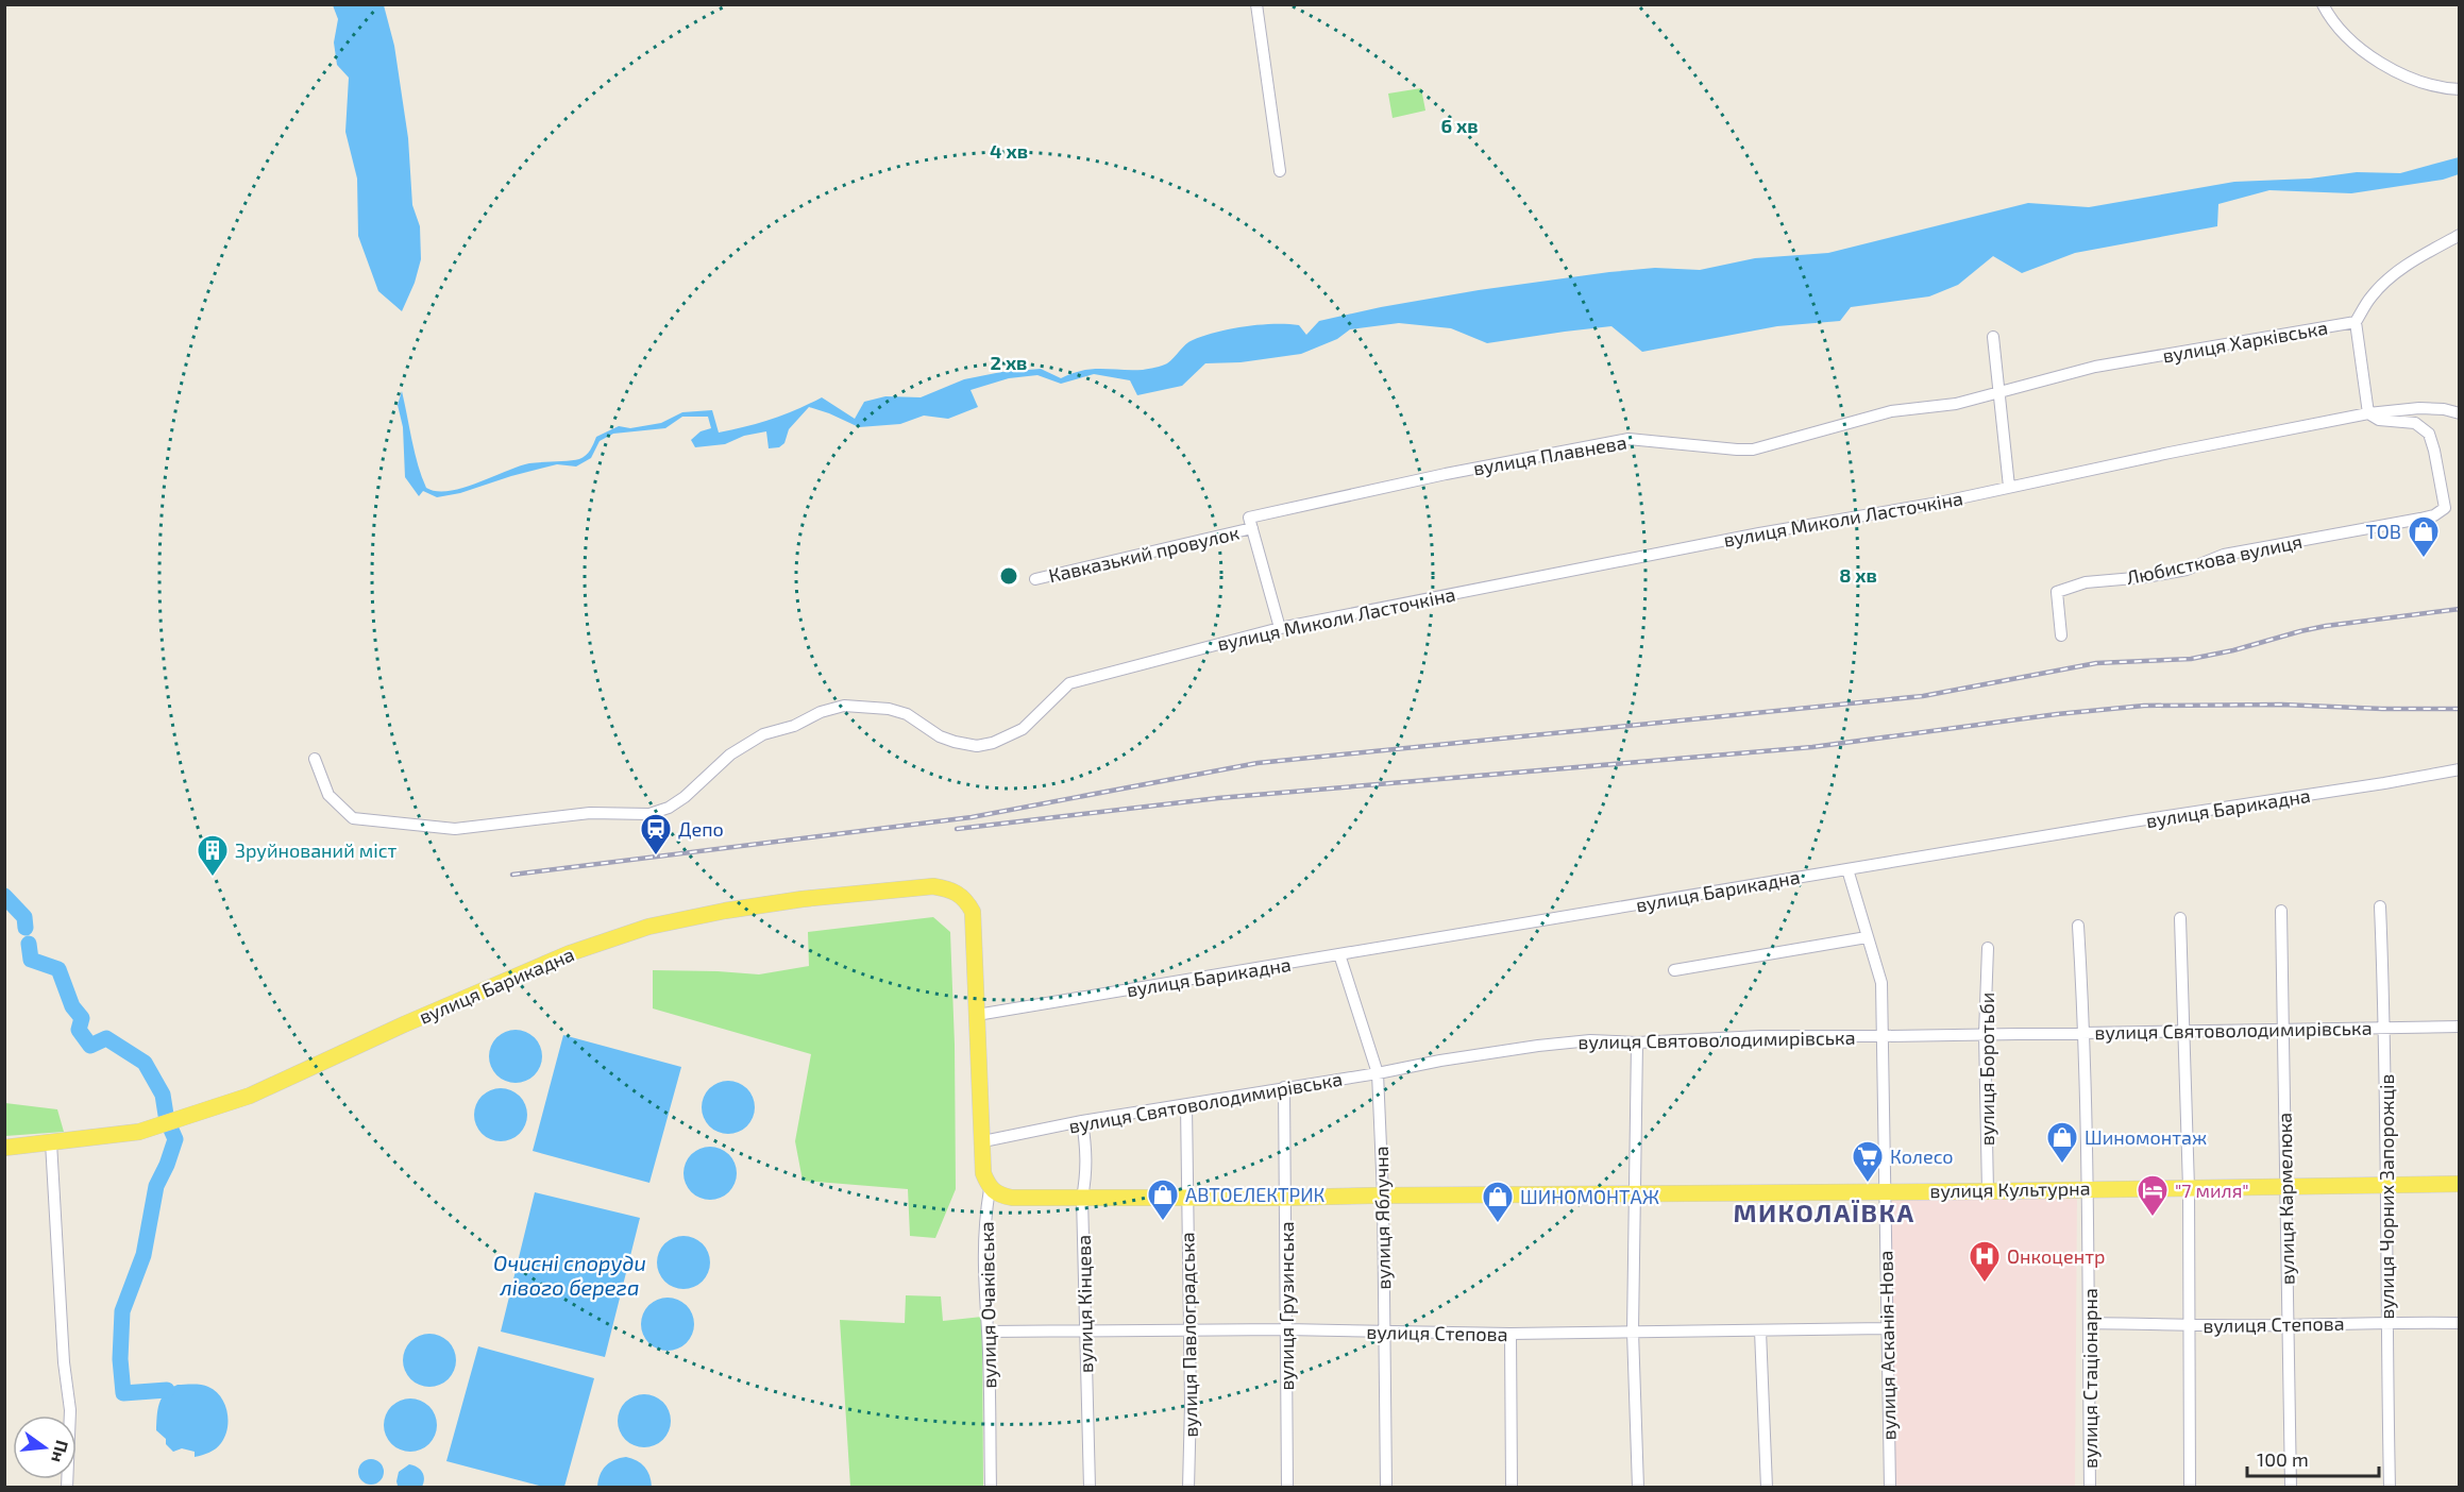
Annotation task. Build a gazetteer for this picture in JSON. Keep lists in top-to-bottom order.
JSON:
{
  "streets": {
    "main road": ["вулиця Барикадна", "вулиця Культурна", "вулиця Очаківська"],
    "street": [
      "вулиця Харківська",
      "вулиця Плавнева",
      "вулиця Миколи Ласточкіна",
      "Кавказький провулок",
      "Любисткова вулиця",
      "вулиця Святоволодимирівська",
      "вулиця Боротьби",
      "вулиця Чорних Запорожців",
      "вулиця Кармелюка",
      "вулиця Яблучна",
      "вулиця Кінцева",
      "вулиця Грузинська",
      "вулиця Степова",
      "вулиця Павлоградська",
      "вулиця Асканія-Нова",
      "вулиця Стаціонарна"
    ]
  },
  "crossings": [
    ["вулиця Харківська", "вулиця Плавнева"],
    ["вулиця Плавнева", "Кавказький провулок"],
    ["вулиця Миколи Ласточкіна", "Любисткова вулиця"],
    ["вулиця Барикадна", "вулиця Яблучна"],
    ["вулиця Барикадна", "вулиця Очаківська"],
    ["вулиця Барикадна", "вулиця Асканія-Нова"],
    ["вулиця Святоволодимирівська", "вулиця Боротьби"],
    ["вулиця Святоволодимирівська", "вулиця Чорних Запорожців"],
    ["вулиця Святоволодимирівська", "вулиця Кармелюка"],
    ["вулиця Святоволодимирівська", "вулиця Яблучна"],
    ["вулиця Святоволодимирівська", "вулиця Кінцева"],
    ["вулиця Святоволодимирівська", "вулиця Очаківська"],
    ["вулиця Святоволодимирівська", "вулиця Грузинська"],
    ["вулиця Святоволодимирівська", "вулиця Павлоградська"],
    ["вулиця Святоволодимирівська", "вулиця Асканія-Нова"],
    ["вулиця Святоволодимирівська", "вулиця Стаціонарна"],
    ["вулиця Боротьби", "вулиця Культурна"],
    ["вулиця Культурна", "вулиця Чорних Запорожців"],
    ["вулиця Культурна", "вулиця Кармелюка"],
    ["вулиця Культурна", "вулиця Яблучна"],
    ["вулиця Культурна", "вулиця Кінцева"],
    ["вулиця Культурна", "вулиця Очаківська"],
    ["вулиця Культурна", "вулиця Грузинська"],
    ["вулиця Культурна", "вулиця Павлоградська"],
    ["вулиця Культурна", "вулиця Асканія-Нова"],
    ["вулиця Культурна", "вулиця Стаціонарна"],
    ["вулиця Чорних Запорожців", "вулиця Степова"],
    ["вулиця Кармелюка", "вулиця Степова"],
    ["вулиця Яблучна", "вулиця Степова"],
    ["вулиця Кінцева", "вулиця Степова"],
    ["вулиця Очаківська", "вулиця Степова"],
    ["вулиця Грузинська", "вулиця Степова"],
    ["вулиця Степова", "вулиця Павлоградська"],
    ["вулиця Степова", "вулиця Асканія-Нова"],
    ["вулиця Степова", "вулиця Стаціонарна"]
  ],
  "districts": ["МИКОЛАЇВКА"],
  "water": ["Очисні споруди лівого берега"],
  "places": {
    "shop": [
      "ТОВ",
      "Шиномонтаж",
      "АВТОЕЛЕКТРИК",
      "ШИНОМОНТАЖ"
    ],
    "station": ["Депо"],
    "building": ["Зруйнований міст"],
    "supermarket": ["Колесо"],
    "hotel": ["\"7 миля\""],
    "hospital": ["Онкоцентр"]
  },
  "scale_bar": "100 m",
  "north": "right",
  "rings": [
    "6 хв",
    "4 хв",
    "2 хв",
    "8 хв"
  ]
}
